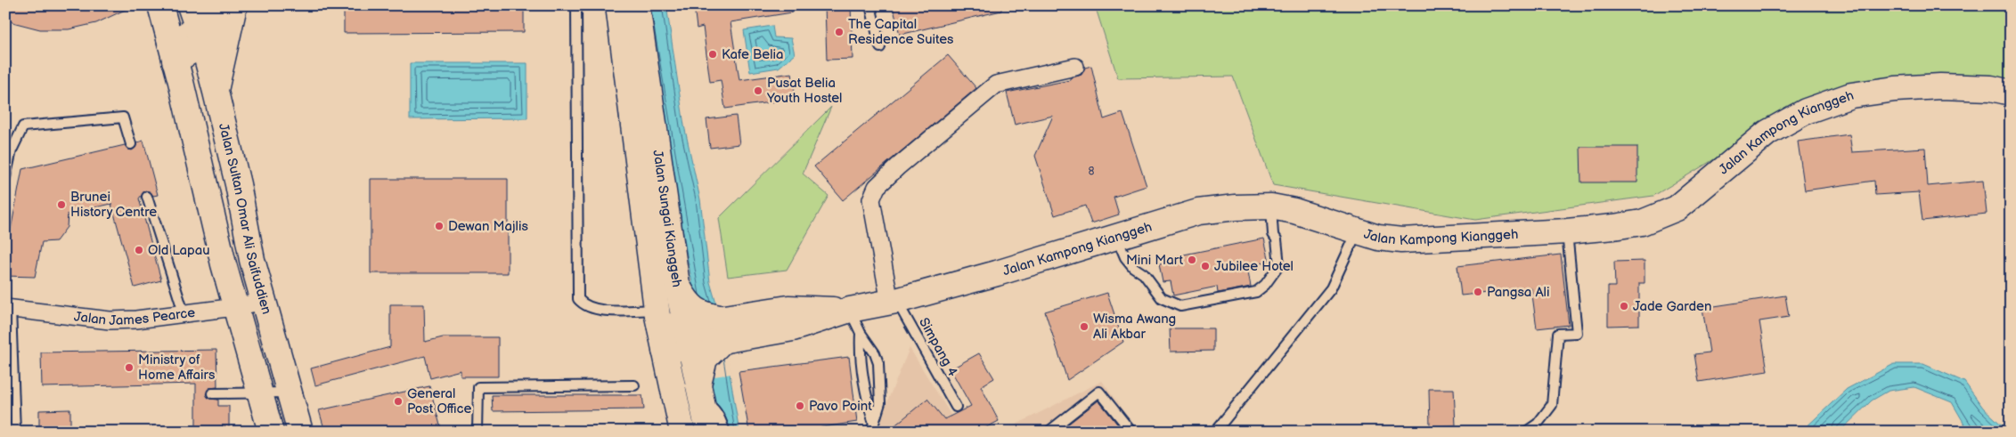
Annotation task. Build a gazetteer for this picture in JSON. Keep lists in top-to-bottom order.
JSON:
{
  "streets": {
    "main road": ["Jalan Kampong Kianggeh", "Jalan Sultan Omar Ali Saifuddien", "Jalan Sungai Kianggeh"],
    "street": ["Jalan James Pearce"],
    "lane": ["Simpang 4"]
  },
  "crossings": [
    ["Jalan Kampong Kianggeh", "Jalan Sungai Kianggeh"],
    ["Jalan Kampong Kianggeh", "Simpang 4"],
    ["Jalan Sultan Omar Ali Saifuddien", "Jalan James Pearce"]
  ],
  "places": [
    "The Capital Residence Suites",
    "Kafe Belia",
    "Pusat Belia Youth Hostel",
    "Brunei History Centre",
    "Dewan Majlis",
    "Old Lapau",
    "Mini Mart",
    "Jubilee Hotel",
    "Pangsa Ali",
    "Jade Garden",
    "Wisma Awang Ali Akbar",
    "Ministry of Home Affairs",
    "General Post Office",
    "Pavo Point"
  ],
  "house_numbers": ["8"]
}
